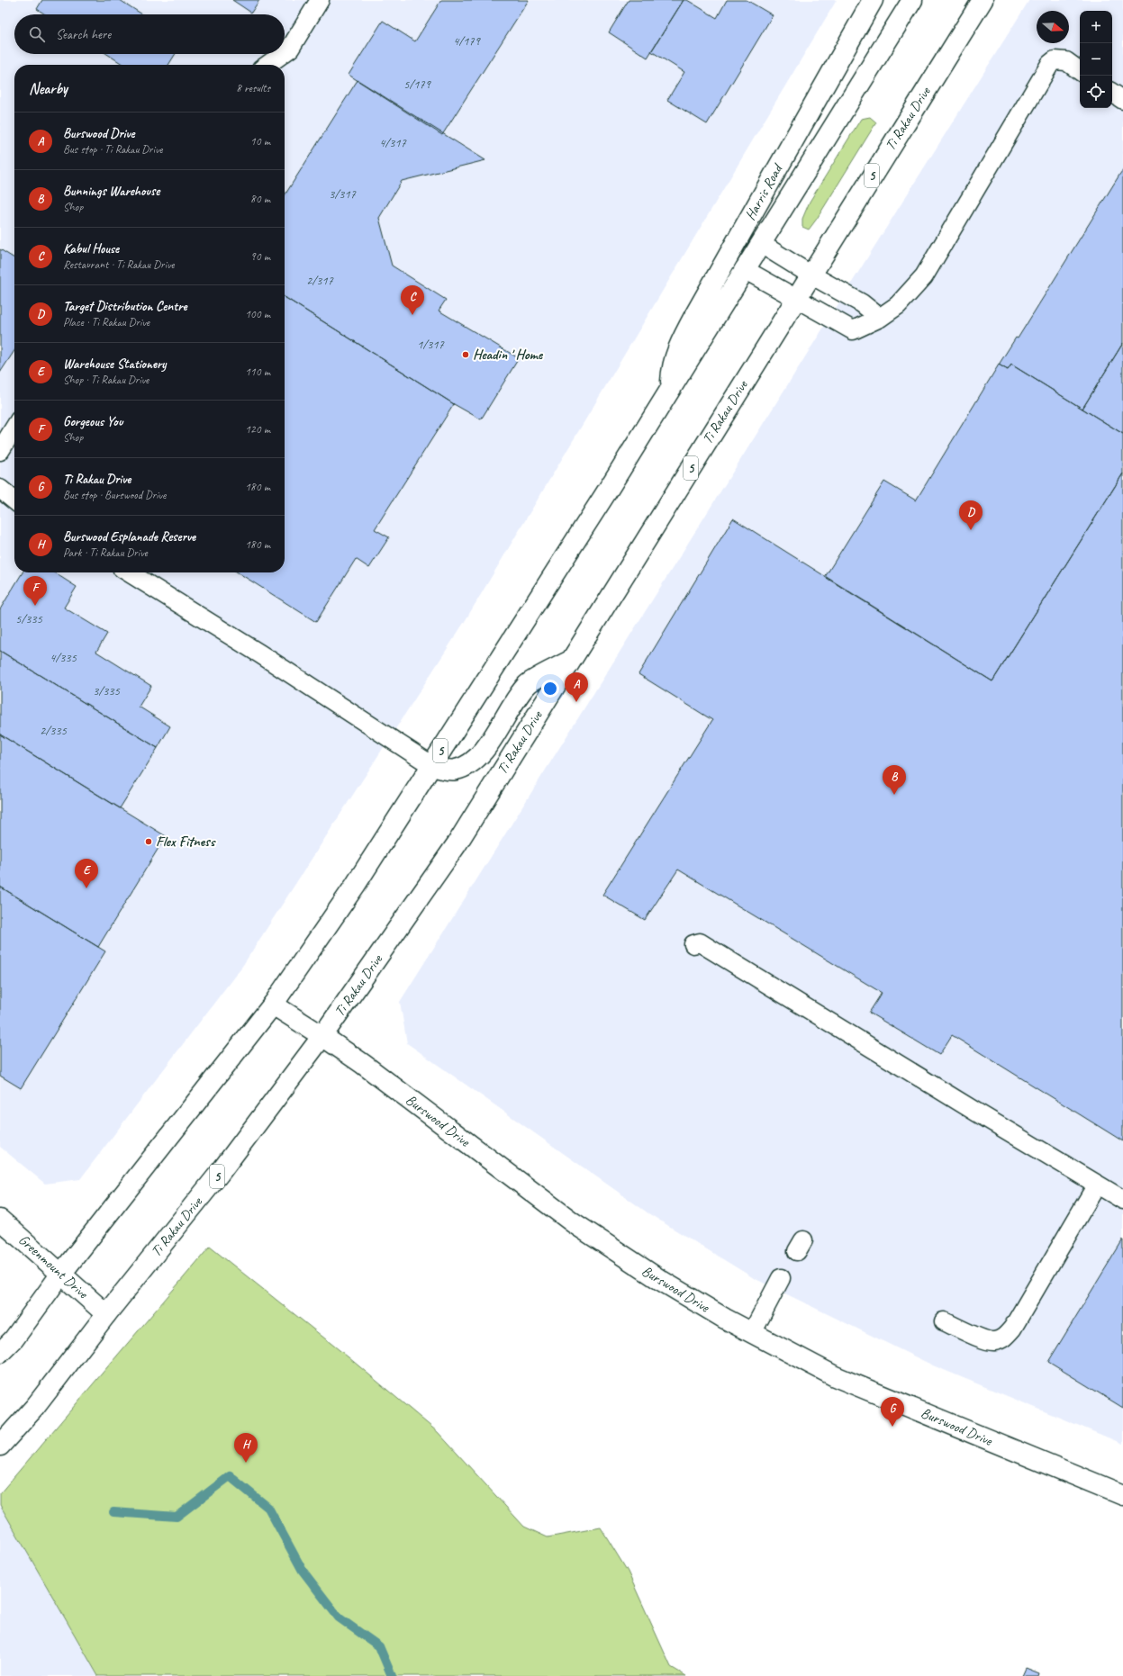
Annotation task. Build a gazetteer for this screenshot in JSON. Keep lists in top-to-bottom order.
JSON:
{
  "streets": {
    "main road": [
      "Ti Rakau Drive",
      "5",
      "Harris Road",
      "Burswood Drive",
      "Greenmount Drive"
    ]
  },
  "crossings": [
    ["Ti Rakau Drive", "Burswood Drive"],
    ["Ti Rakau Drive", "Greenmount Drive"],
    ["5", "Harris Road"],
    ["5", "Burswood Drive"],
    ["5", "Greenmount Drive"]
  ],
  "places": ["Headin ' Home", "Flex Fitness"],
  "house_numbers": [
    "4/179",
    "5/179",
    "4/317",
    "3/317",
    "2/317",
    "1/317",
    "5/335",
    "4/335",
    "3/335",
    "2/335"
  ],
  "north": "right",
  "page": {
    "map_buttons": ["+", "−"],
    "search": "Search here",
    "heading": ["Nearby", "8 results"],
    "list": [
      {
        "mark": "A",
        "name": "Burswood Drive",
        "note": "Bus stop · Ti Rakau Drive",
        "value": "10 m"
      },
      {
        "mark": "B",
        "name": "Bunnings Warehouse",
        "note": "Shop",
        "value": "80 m"
      },
      {
        "mark": "C",
        "name": "Kabul House",
        "note": "Restaurant · Ti Rakau Drive",
        "value": "90 m"
      },
      {
        "mark": "D",
        "name": "Target Distribution Centre",
        "note": "Place · Ti Rakau Drive",
        "value": "100 m"
      },
      {
        "mark": "E",
        "name": "Warehouse Stationery",
        "note": "Shop · Ti Rakau Drive",
        "value": "110 m"
      },
      {
        "mark": "F",
        "name": "Gorgeous You",
        "note": "Shop",
        "value": "120 m"
      },
      {
        "mark": "G",
        "name": "Ti Rakau Drive",
        "note": "Bus stop · Burswood Drive",
        "value": "180 m"
      },
      {
        "mark": "H",
        "name": "Burswood Esplanade Reserve",
        "note": "Park · Ti Rakau Drive",
        "value": "180 m"
      }
    ],
    "pins": [
      "C",
      "D",
      "F",
      "A",
      "B",
      "E",
      "G",
      "H"
    ]
  }
}
